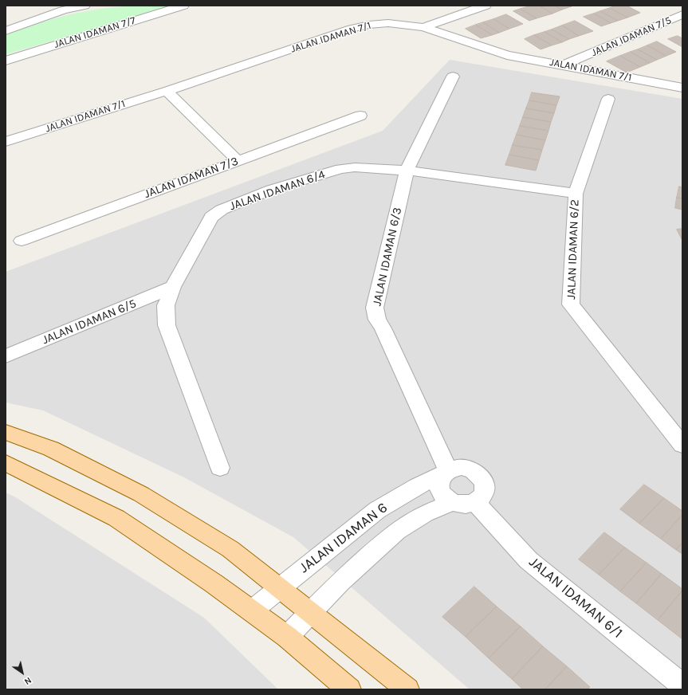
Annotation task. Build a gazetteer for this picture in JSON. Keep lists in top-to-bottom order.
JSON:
{
  "streets": {
    "street": [
      "JALAN IDAMAN 7/7",
      "JALAN IDAMAN 7/5",
      "JALAN IDAMAN 7/1",
      "JALAN IDAMAN 7/3",
      "JALAN IDAMAN 6/4",
      "JALAN IDAMAN 6/2",
      "JALAN IDAMAN 6/3",
      "JALAN IDAMAN 6/5",
      "JALAN IDAMAN 6",
      "JALAN IDAMAN 6/1"
    ]
  },
  "crossings": [
    ["JALAN IDAMAN 7/5", "JALAN IDAMAN 7/1"],
    ["JALAN IDAMAN 6/4", "JALAN IDAMAN 6/2"],
    ["JALAN IDAMAN 6/4", "JALAN IDAMAN 6/3"],
    ["JALAN IDAMAN 6/4", "JALAN IDAMAN 6/5"],
    ["JALAN IDAMAN 6/3", "JALAN IDAMAN 6"],
    ["JALAN IDAMAN 6/3", "JALAN IDAMAN 6/1"],
    ["JALAN IDAMAN 6", "JALAN IDAMAN 6/1"]
  ],
  "north": "bottom right"
}
